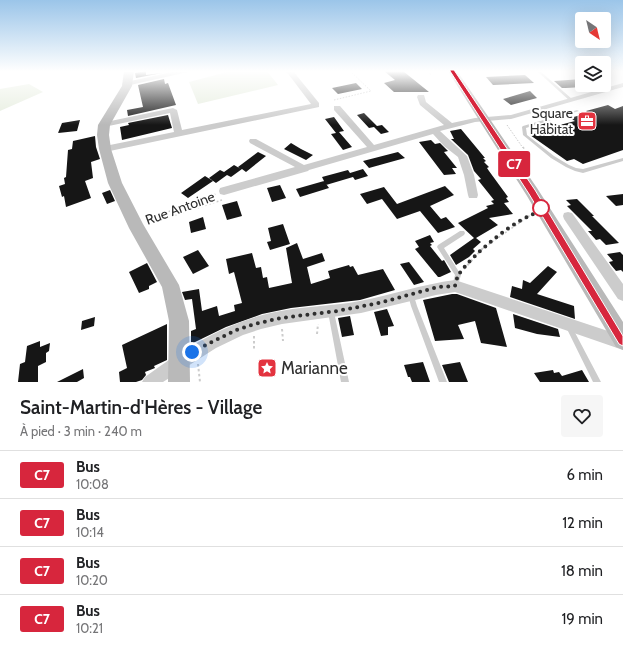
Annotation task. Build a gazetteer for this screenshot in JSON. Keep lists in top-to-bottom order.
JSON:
{
  "streets": {
    "main road": ["Rue Antoine"]
  },
  "places": {
    "office": ["Square Habitat"],
    "place": ["Marianne"]
  },
  "lines": ["bus line C7"],
  "north": "bottom right",
  "page": {
    "on_map": "C7",
    "heading": ["Saint-Martin-d'Hères - Village", "À pied · 3 min · 240 m"],
    "list": [
      {
        "mark": "C7",
        "name": "Bus",
        "note": "10:08",
        "value": "6 min"
      },
      {
        "mark": "C7",
        "name": "Bus",
        "note": "10:14",
        "value": "12 min"
      },
      {
        "mark": "C7",
        "name": "Bus",
        "note": "10:20",
        "value": "18 min"
      },
      {
        "mark": "C7",
        "name": "Bus",
        "note": "10:21",
        "value": "19 min"
      }
    ]
  }
}
